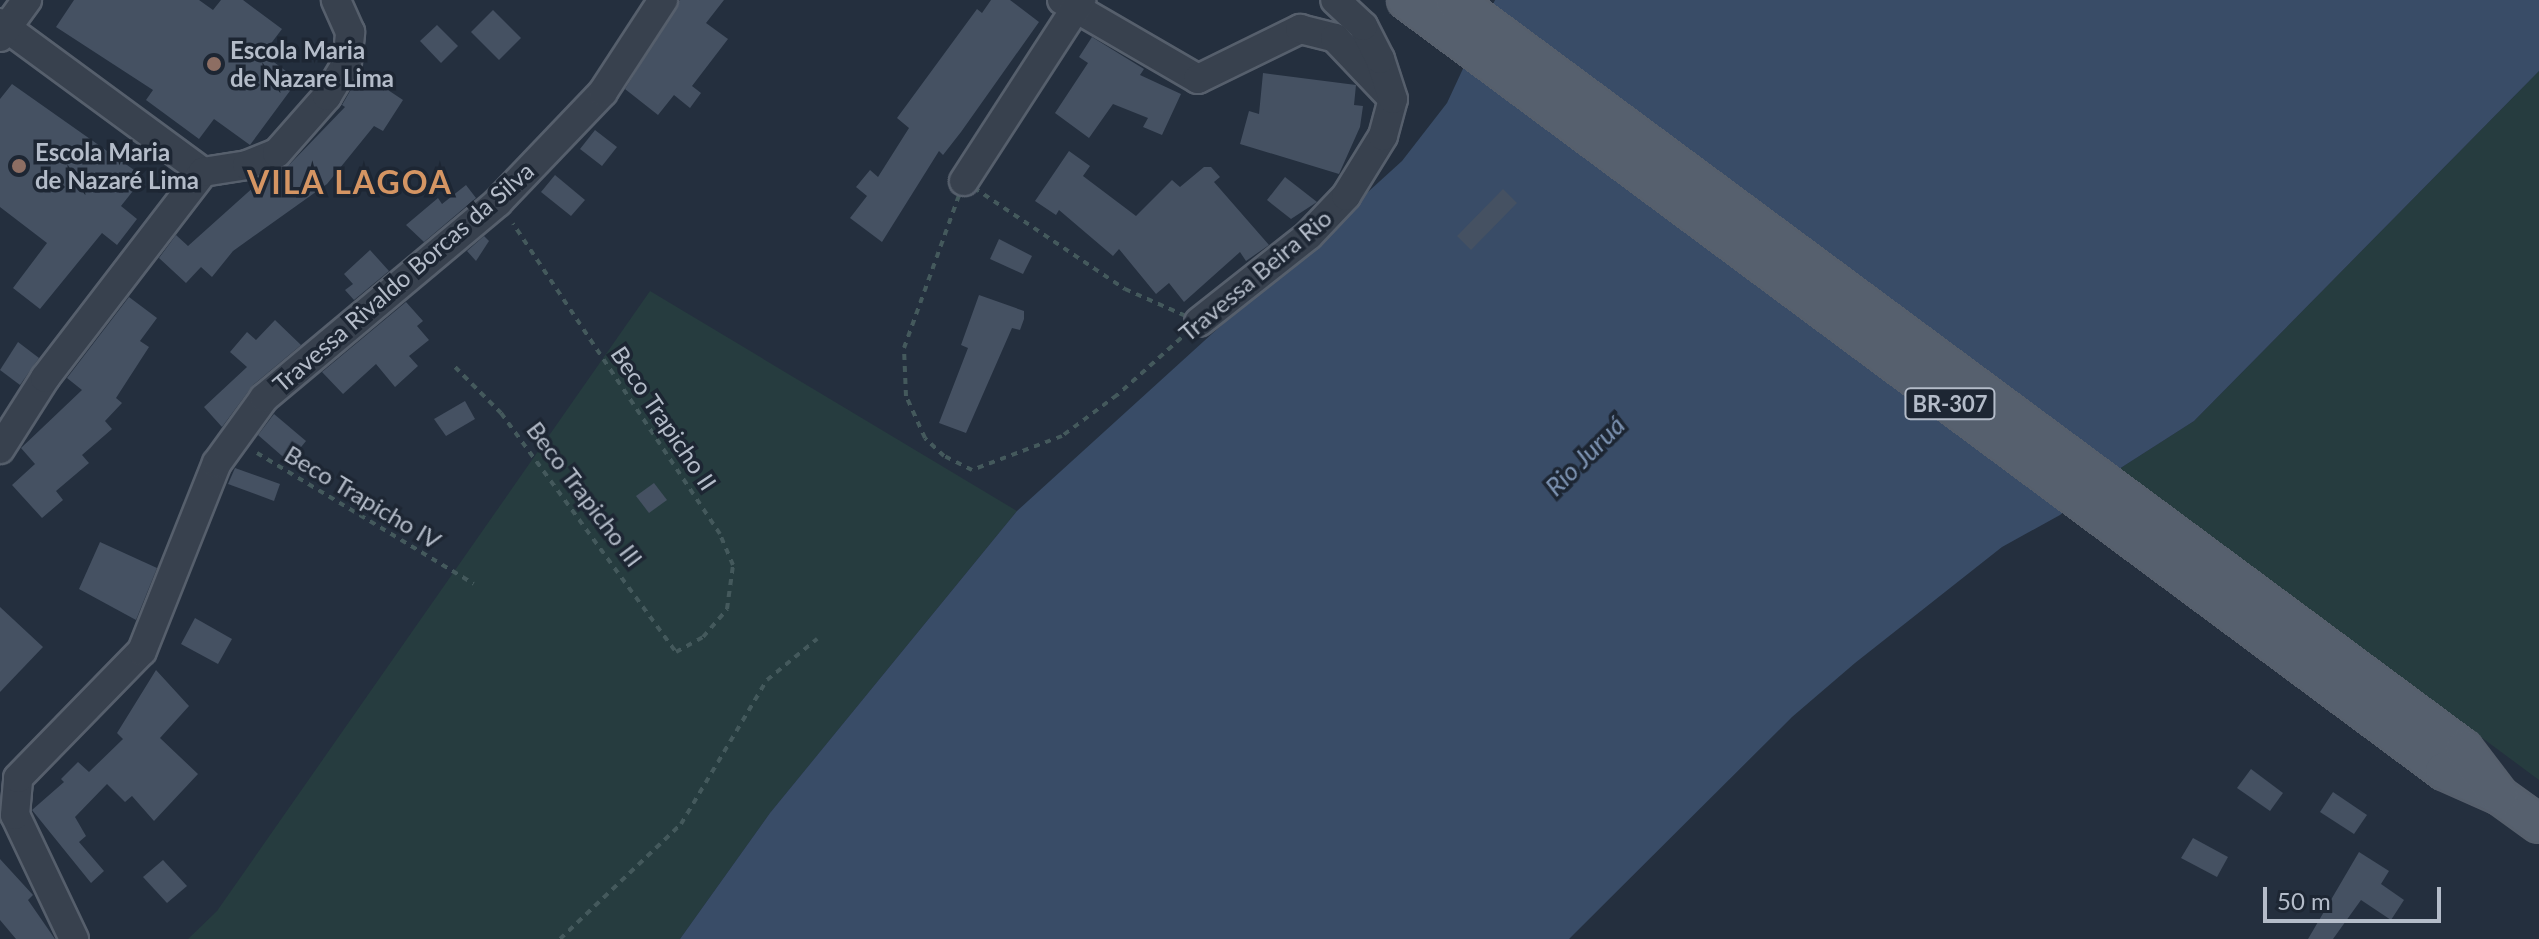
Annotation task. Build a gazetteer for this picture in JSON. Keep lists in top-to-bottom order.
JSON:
{
  "streets": {
    "main road": ["BR-307"],
    "street": ["Travessa Beira Rio", "Travessa Rivaldo Borcas da Silva"],
    "path": ["Beco Trapicho II", "Beco Trapicho III", "Beco Trapicho IV"]
  },
  "crossings": [
    ["Travessa Rivaldo Borcas da Silva", "Beco Trapicho II"],
    ["Travessa Rivaldo Borcas da Silva", "Beco Trapicho IV"],
    ["Beco Trapicho II", "Beco Trapicho III"]
  ],
  "districts": ["VILA LAGOA"],
  "water": ["Rio Juruá"],
  "places": ["Escola Maria de Nazare Lima", "Escola Maria de Nazaré Lima"],
  "scale_bar": "50 m"
}
